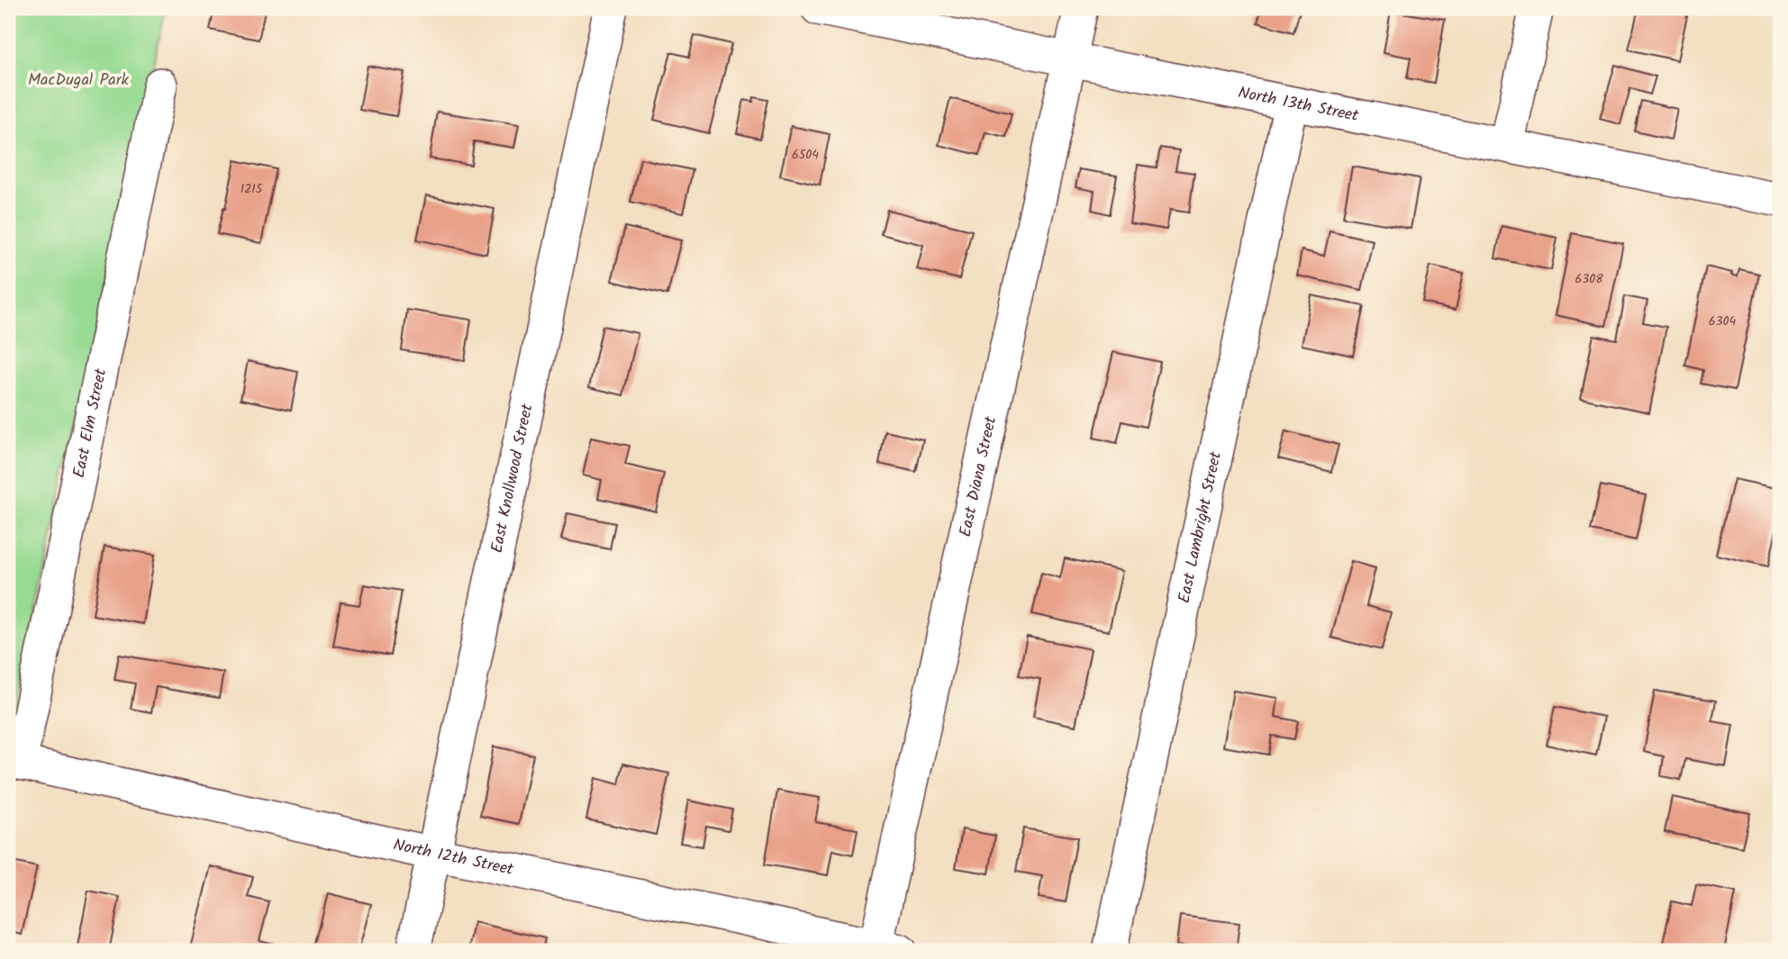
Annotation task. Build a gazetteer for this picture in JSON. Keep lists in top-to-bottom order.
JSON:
{
  "streets": {
    "street": [
      "North 13th Street",
      "East Elm Street",
      "East Diana Street",
      "East Knollwood Street",
      "East Lambright Street",
      "North 12th Street"
    ]
  },
  "crossings": [
    ["North 13th Street", "East Diana Street"],
    ["North 13th Street", "East Lambright Street"],
    ["East Elm Street", "North 12th Street"],
    ["East Diana Street", "North 12th Street"],
    ["East Knollwood Street", "North 12th Street"]
  ],
  "parks": ["MacDugal Park"],
  "house_numbers": [
    "6504",
    "1215",
    "6308",
    "6304"
  ]
}
